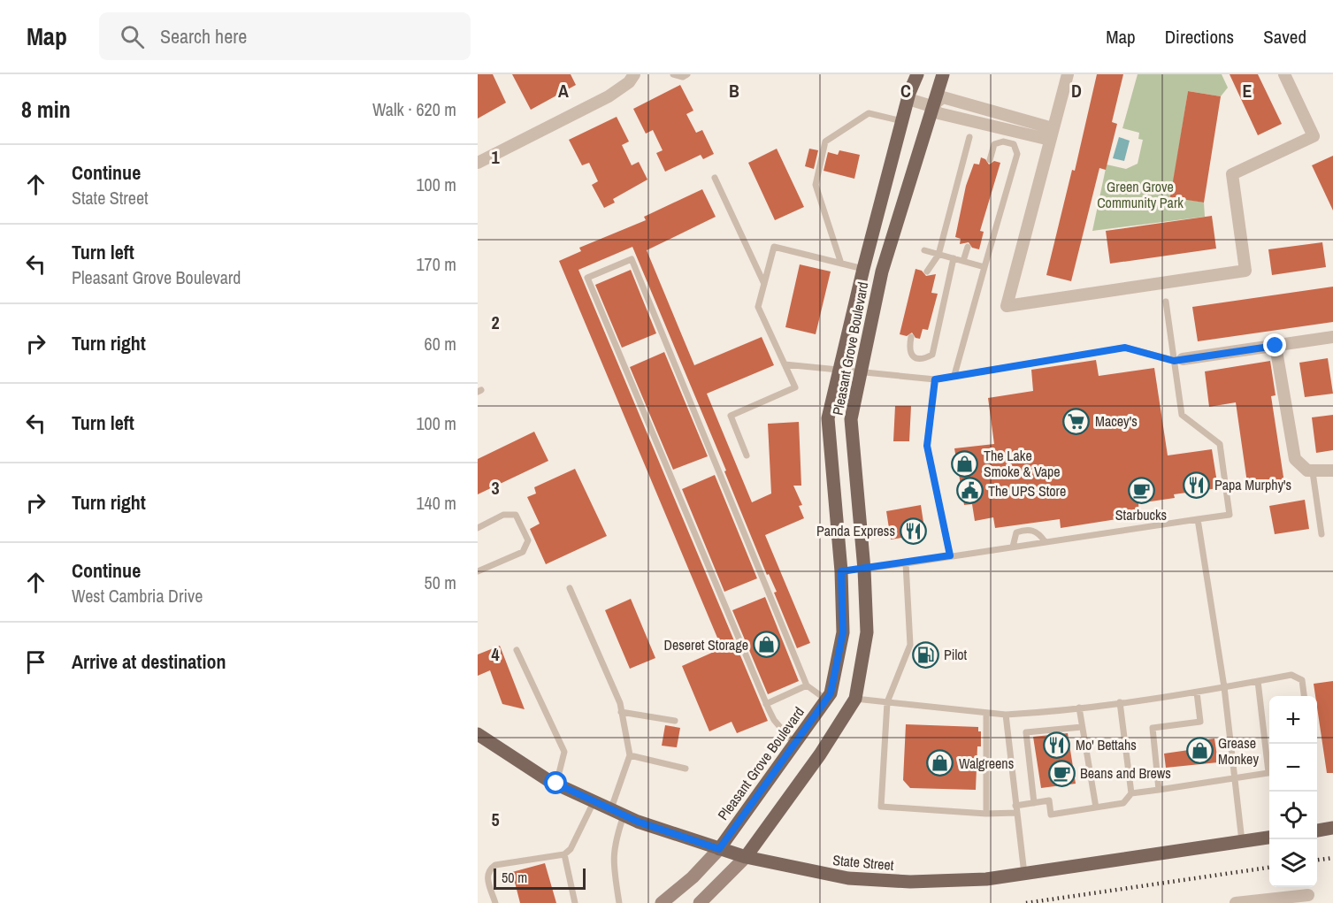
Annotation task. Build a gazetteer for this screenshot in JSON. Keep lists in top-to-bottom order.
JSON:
{
  "streets": {
    "main road": ["Pleasant Grove Boulevard", "State Street"]
  },
  "crossings": [
    ["Pleasant Grove Boulevard", "State Street"]
  ],
  "parks": ["Green Grove Community Park"],
  "places": {
    "supermarket": ["Macey's"],
    "shop": [
      "The Lake Smoke & Vape",
      "Deseret Storage",
      "Grease Monkey",
      "Walgreens"
    ],
    "restaurant": ["Papa Murphy's", "Panda Express", "Mo' Bettahs"],
    "cafe": ["Starbucks", "Beans and Brews"],
    "public building": ["The UPS Store"],
    "fuel station": ["Pilot"]
  },
  "scale_bar": "50 m",
  "page": {
    "header": "Map",
    "search": "Search here",
    "nav": ["Map", "Directions", "Saved"],
    "heading": ["8 min", "Walk · 620 m"],
    "list": [
      ["Continue", "State Street", "100 m"],
      ["Turn left", "Pleasant Grove Boulevard", "170 m"],
      ["Turn right", "60 m"],
      ["Turn left", "100 m"],
      ["Turn right", "140 m"],
      ["Continue", "West Cambria Drive", "50 m"],
      "Arrive at destination"
    ],
    "map_buttons": ["+", "−"],
    "scale": "50 m"
  },
  "grid": {
    "columns": [
      "A",
      "B",
      "C",
      "D",
      "E"
    ],
    "rows": [
      "1",
      "2",
      "3",
      "4",
      "5"
    ]
  }
}
